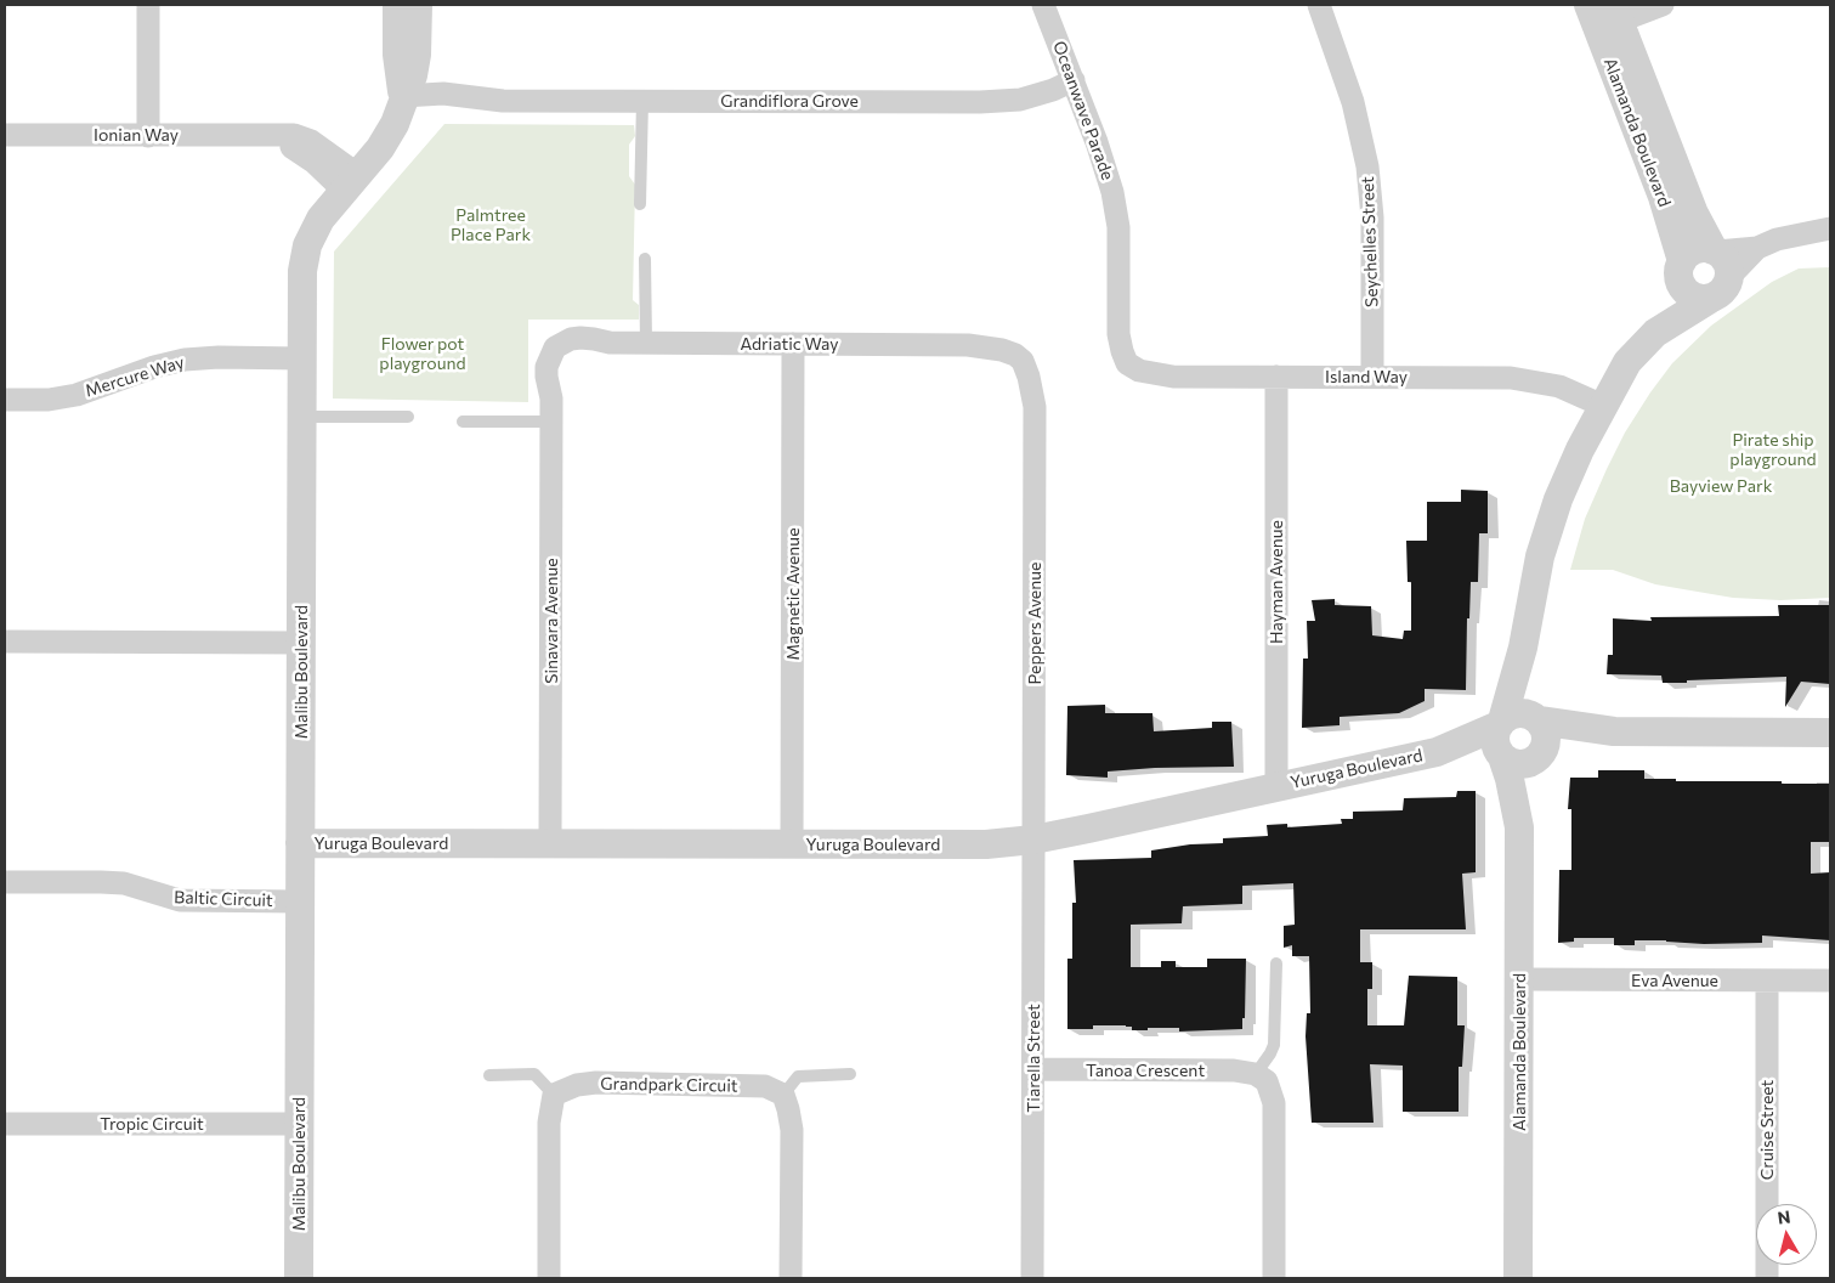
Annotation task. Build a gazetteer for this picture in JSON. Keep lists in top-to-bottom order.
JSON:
{
  "streets": {
    "street": [
      "Grandiflora Grove",
      "Oceanwave Parade",
      "Alamanda Boulevard",
      "Ionian Way",
      "Seychelles Street",
      "Adriatic Way",
      "Mercure Way",
      "Island Way",
      "Hayman Avenue",
      "Magnetic Avenue",
      "Sinavara Avenue",
      "Peppers Avenue",
      "Malibu Boulevard",
      "Yuruga Boulevard",
      "Baltic Circuit",
      "Eva Avenue",
      "Tiarella Street",
      "Tanoa Crescent",
      "Grandpark Circuit",
      "Tropic Circuit",
      "Cruise Street"
    ]
  },
  "crossings": [
    ["Grandiflora Grove", "Oceanwave Parade"],
    ["Grandiflora Grove", "Malibu Boulevard"],
    ["Oceanwave Parade", "Island Way"],
    ["Alamanda Boulevard", "Yuruga Boulevard"],
    ["Alamanda Boulevard", "Eva Avenue"],
    ["Ionian Way", "Malibu Boulevard"],
    ["Seychelles Street", "Island Way"],
    ["Adriatic Way", "Magnetic Avenue"],
    ["Adriatic Way", "Sinavara Avenue"],
    ["Adriatic Way", "Peppers Avenue"],
    ["Mercure Way", "Malibu Boulevard"],
    ["Island Way", "Hayman Avenue"],
    ["Hayman Avenue", "Yuruga Boulevard"],
    ["Magnetic Avenue", "Yuruga Boulevard"],
    ["Sinavara Avenue", "Yuruga Boulevard"],
    ["Peppers Avenue", "Yuruga Boulevard"],
    ["Peppers Avenue", "Tiarella Street"],
    ["Malibu Boulevard", "Yuruga Boulevard"],
    ["Malibu Boulevard", "Baltic Circuit"],
    ["Malibu Boulevard", "Tropic Circuit"],
    ["Yuruga Boulevard", "Tiarella Street"],
    ["Eva Avenue", "Cruise Street"],
    ["Tiarella Street", "Tanoa Crescent"]
  ],
  "parks": [
    "Palmtree Place Park",
    "Flower pot playground",
    "Pirate ship playground",
    "Bayview Park"
  ],
  "north": "top"
}
